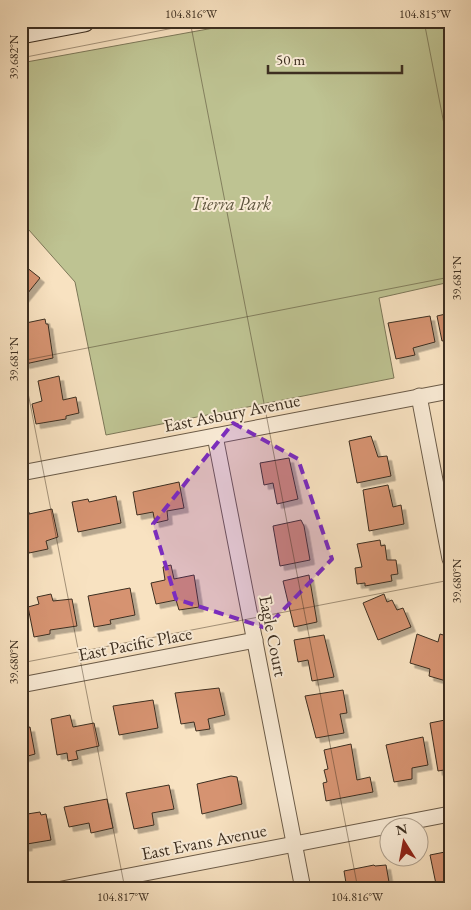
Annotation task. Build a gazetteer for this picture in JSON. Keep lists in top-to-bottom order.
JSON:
{
  "streets": {
    "street": [
      "East Asbury Avenue",
      "Eagle Court",
      "East Pacific Place",
      "East Evans Avenue"
    ]
  },
  "crossings": [
    ["East Asbury Avenue", "Eagle Court"],
    ["Eagle Court", "East Pacific Place"],
    ["Eagle Court", "East Evans Avenue"]
  ],
  "parks": ["Tierra Park"],
  "scale_bar": "50 m",
  "north": "top",
  "coordinates": [
    "104.816°W",
    "104.815°W",
    "39.682°N",
    "39.681°N",
    "39.680°N",
    "104.817°W"
  ]
}
